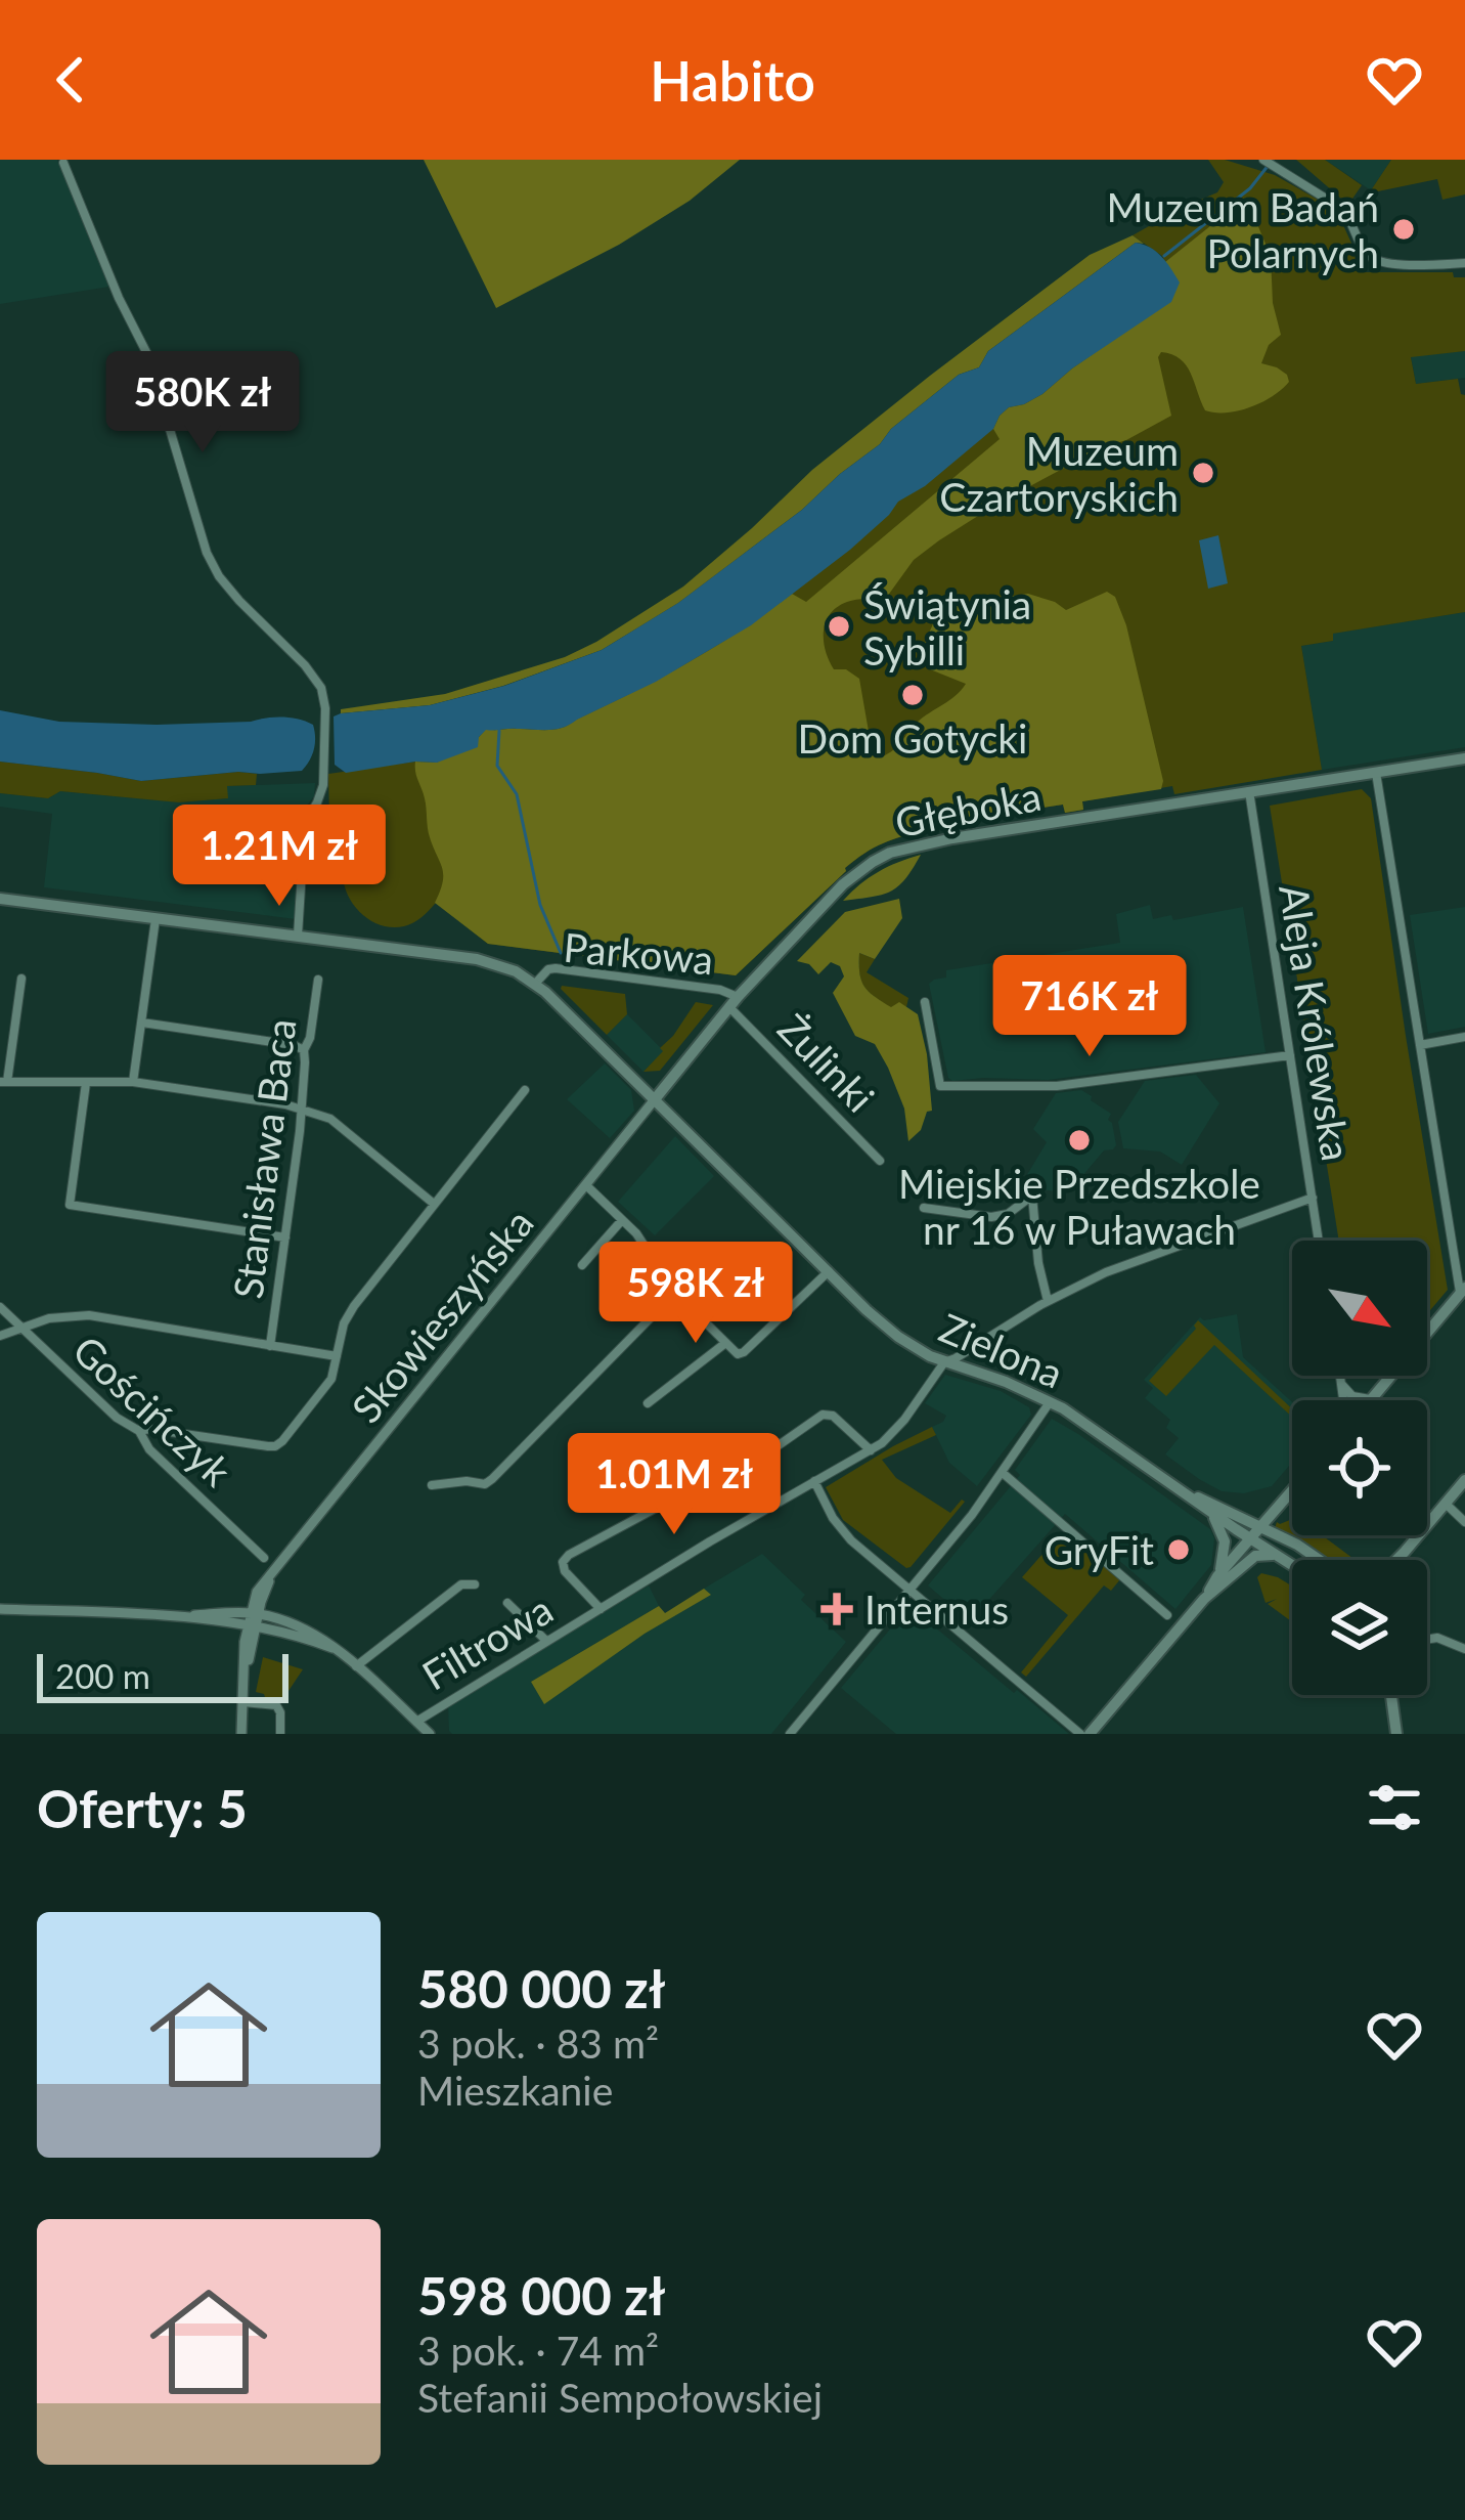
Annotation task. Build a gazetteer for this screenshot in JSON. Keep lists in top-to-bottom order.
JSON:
{
  "streets": {
    "main road": ["Głęboka", "Zielona"],
    "street": [
      "Parkowa",
      "Aleja Królewska",
      "Żulinki",
      "Stanisława Baca",
      "Skowieszyńska",
      "Gościńczyk",
      "Filtrowa"
    ]
  },
  "crossings": [
    ["Głęboka", "Parkowa"],
    ["Głęboka", "Aleja Królewska"],
    ["Głęboka", "Żulinki"],
    ["Głęboka", "Skowieszyńska"],
    ["Głęboka", "Zielona"],
    ["Parkowa", "Żulinki"],
    ["Parkowa", "Zielona"],
    ["Skowieszyńska", "Zielona"],
    ["Zielona", "Filtrowa"]
  ],
  "places": {
    "other": [
      "Muzeum Badań Polarnych",
      "Muzeum Czartoryskich",
      "Świątynia Sybilli",
      "Dom Gotycki",
      "Miejskie Przedszkole nr 16 w Puławach",
      "GryFit"
    ],
    "health": ["Internus"]
  },
  "scale_bar": "200 m",
  "north": "bottom right",
  "page": {
    "header": "Habito",
    "price": [
      "580K zł",
      "1.21M zł",
      "716K zł",
      "598K zł",
      "1.01M zł"
    ],
    "scale": "200 m",
    "heading": "Oferty: 5",
    "list": [
      {
        "name": "580 000 zł",
        "note": "3 pok. · 83 m² · Mieszkanie"
      },
      {
        "name": "598 000 zł",
        "note": "3 pok. · 74 m² · Stefanii Sempołowskiej"
      }
    ]
  }
}
